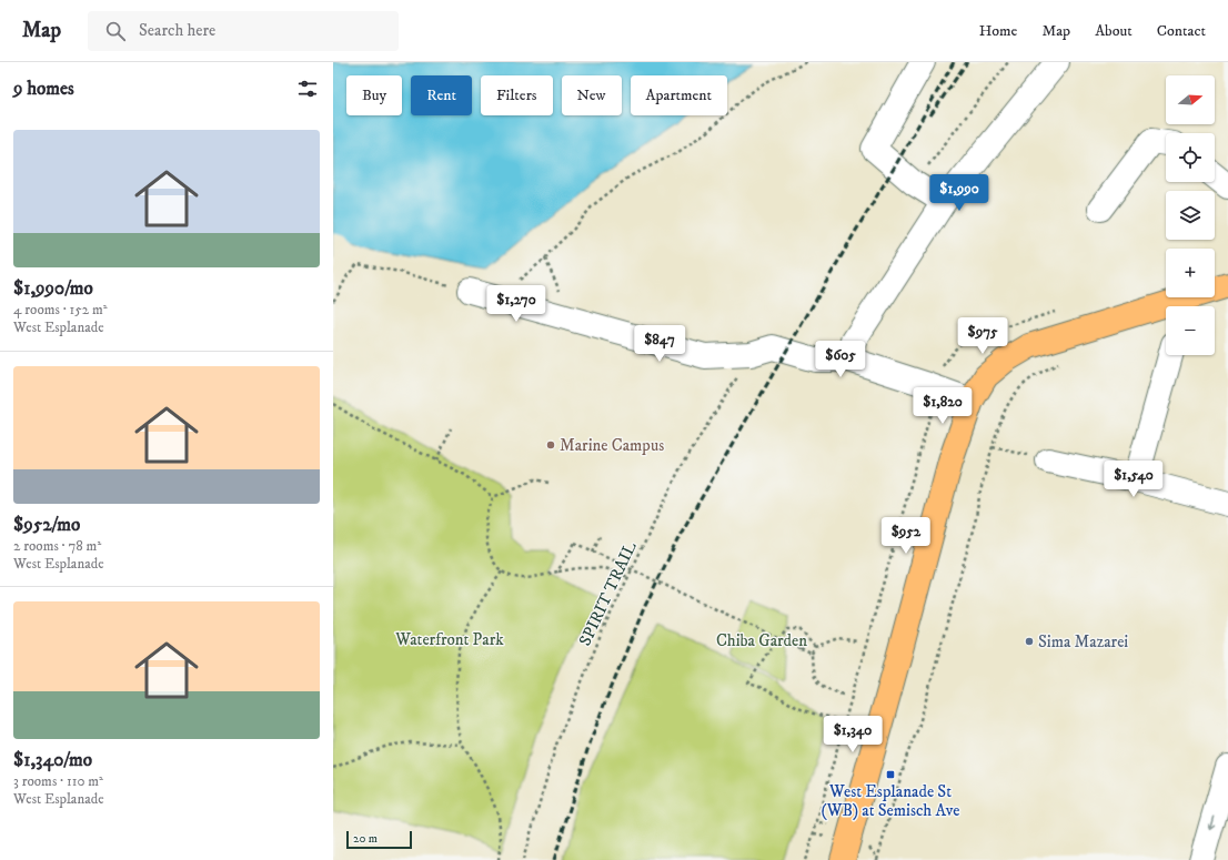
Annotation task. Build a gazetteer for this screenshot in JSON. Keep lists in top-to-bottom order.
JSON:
{
  "streets": {
    "path": ["SPIRIT TRAIL"]
  },
  "parks": ["Waterfront Park", "Chiba Garden"],
  "places": {
    "other": ["Marine Campus", "Sima Mazarei"],
    "transit": ["West Esplanade St (WB) at Semisch Ave"]
  },
  "scale_bar": "20 m",
  "north": "right",
  "page": {
    "header": "Map",
    "search": "Search here",
    "nav": [
      "Home",
      "Map",
      "About",
      "Contact"
    ],
    "heading": "9 homes",
    "map_buttons": ["+", "−"],
    "chip": [
      "Buy",
      "Rent",
      "Filters",
      "New",
      "Apartment"
    ],
    "list": [
      {
        "name": "$1,990/mo",
        "note": "4 rooms · 152 m² · West Esplanade"
      },
      {
        "name": "$952/mo",
        "note": "2 rooms · 78 m² · West Esplanade"
      },
      {
        "name": "$1,340/mo",
        "note": "3 rooms · 110 m² · West Esplanade"
      }
    ],
    "price": [
      "$1,990",
      "$1,270",
      "$975",
      "$847",
      "$605",
      "$1,820",
      "$1,540",
      "$952",
      "$1,340"
    ],
    "scale": "20 m"
  }
}
